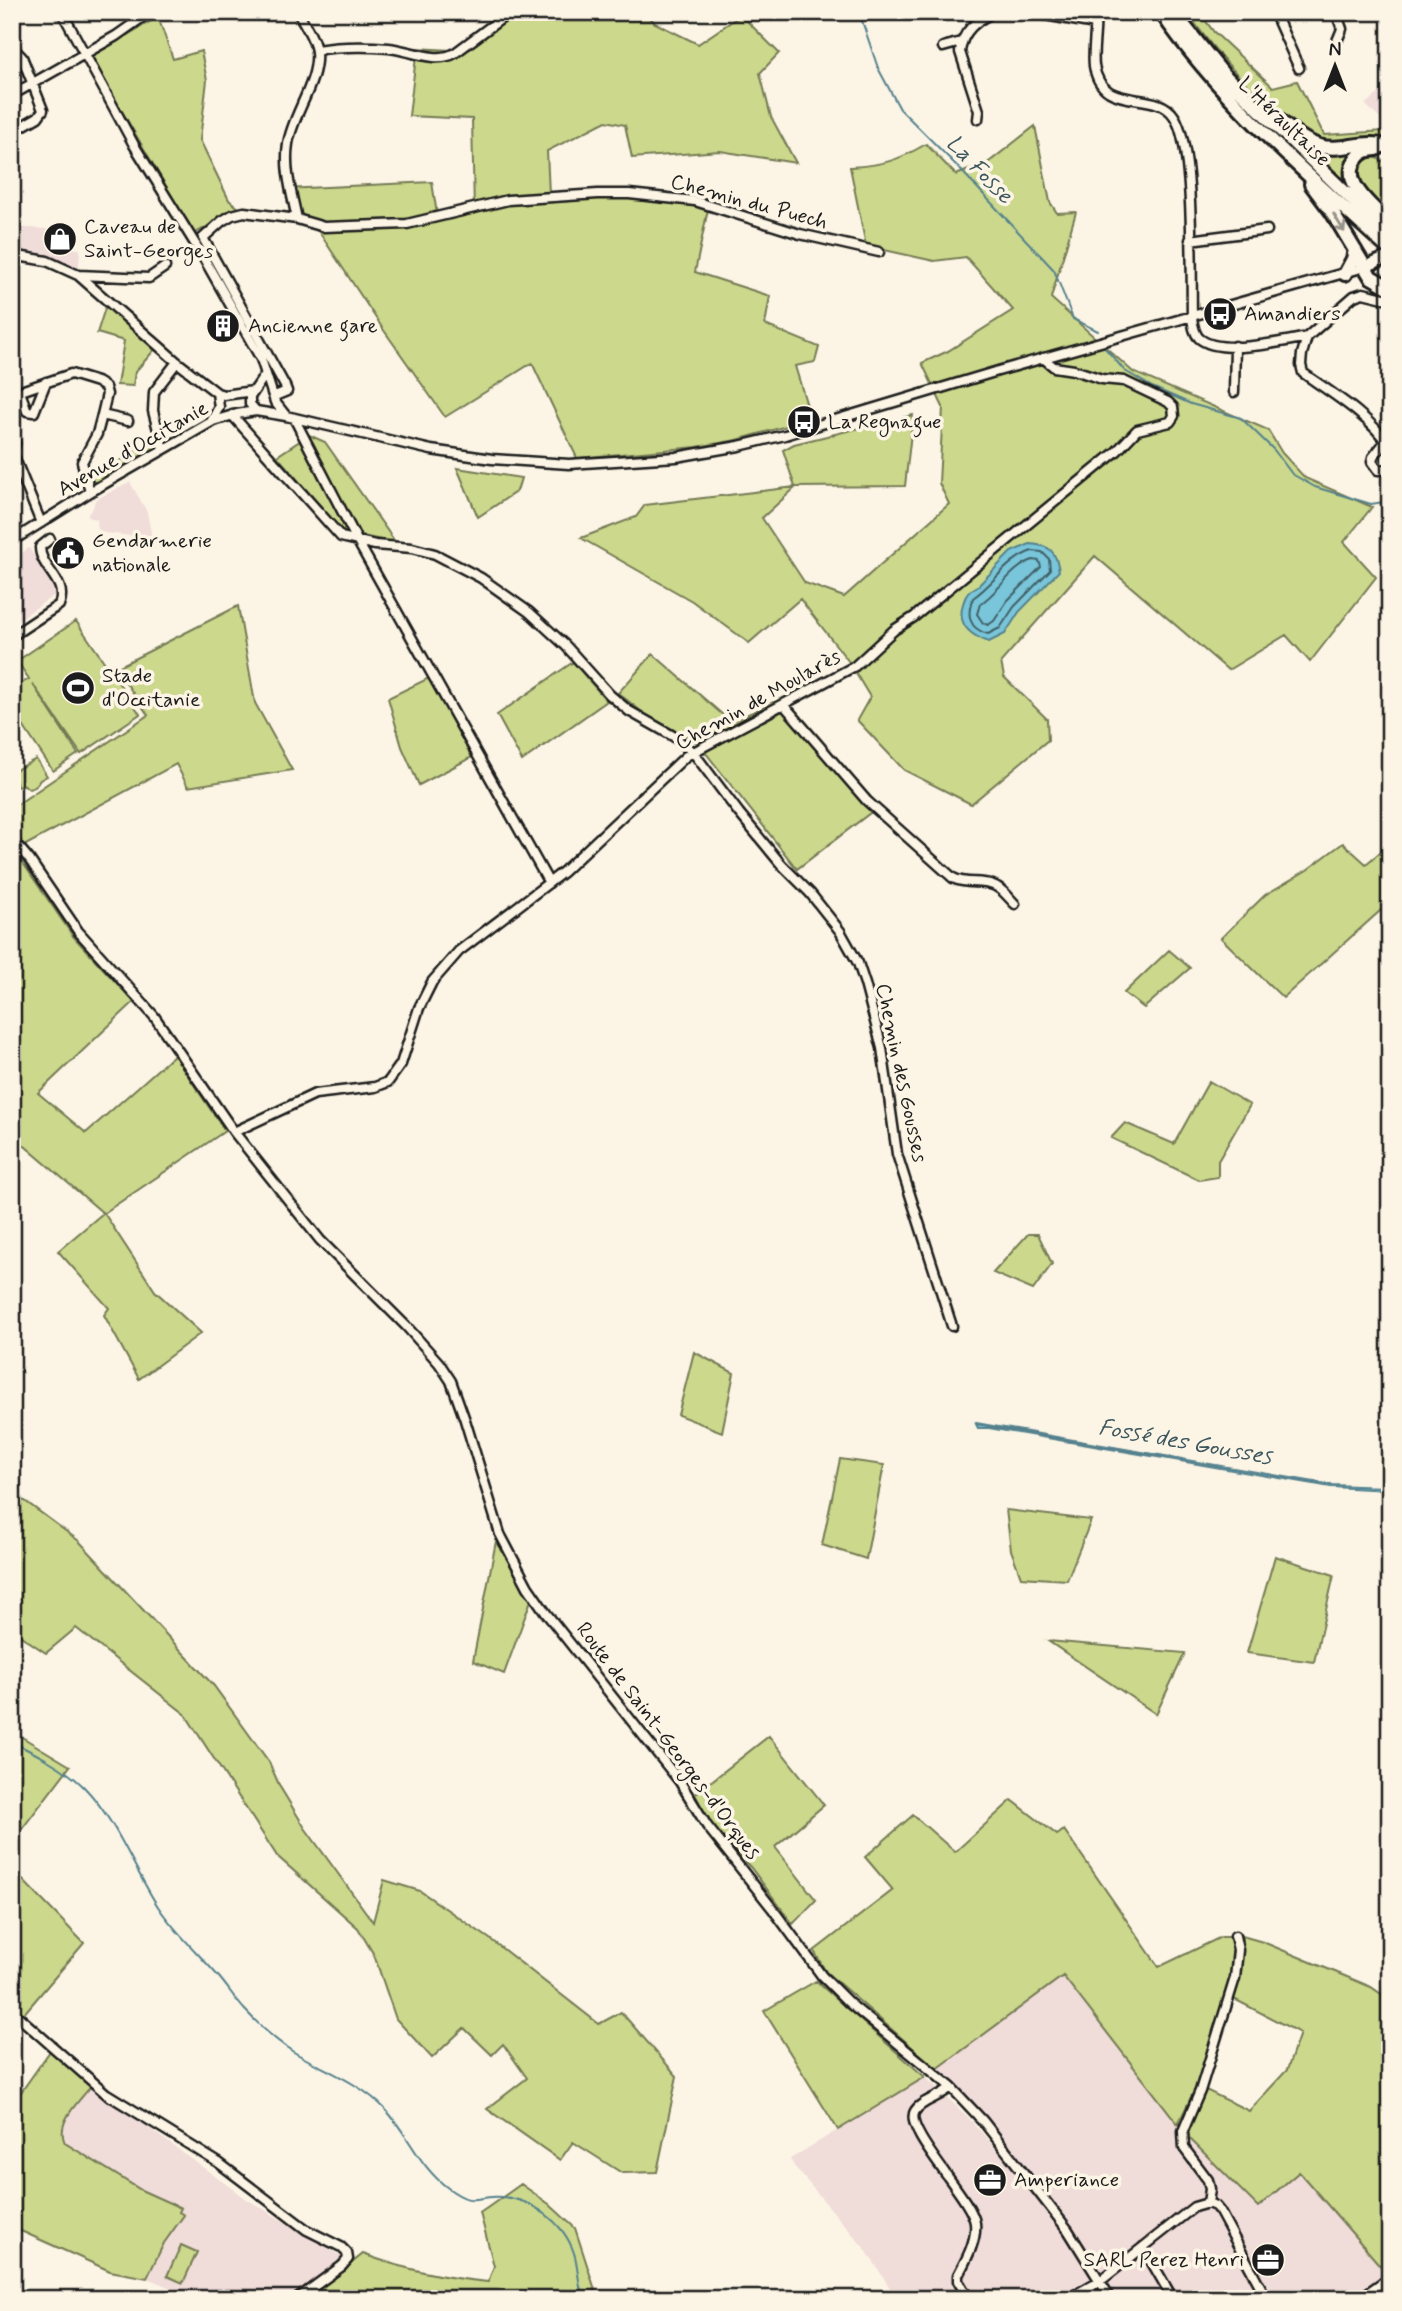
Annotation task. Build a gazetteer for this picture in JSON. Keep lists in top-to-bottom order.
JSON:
{
  "streets": {
    "highway": ["L'Héraultaise"],
    "street": [
      "Chemin du Puech",
      "Avenue d'Occitanie",
      "Chemin de Moularès",
      "Chemin des Gousses",
      "Route de Saint-Georges-d'Orques"
    ]
  },
  "crossings": [
    ["Chemin de Moularès", "Chemin des Gousses"],
    ["Chemin de Moularès", "Route de Saint-Georges-d'Orques"]
  ],
  "water": ["La Fosse", "Fossé des Gousses"],
  "places": {
    "shop": ["Caveau de Saint-Georges"],
    "bus stop": ["Amandiers", "La Regnague"],
    "building": ["Ancienne gare"],
    "public building": ["Gendarmerie nationale"],
    "sports": ["Stade d'Occitanie"],
    "office": ["Amperiance", "SARL Perez Henri"]
  },
  "north": "top"
}
